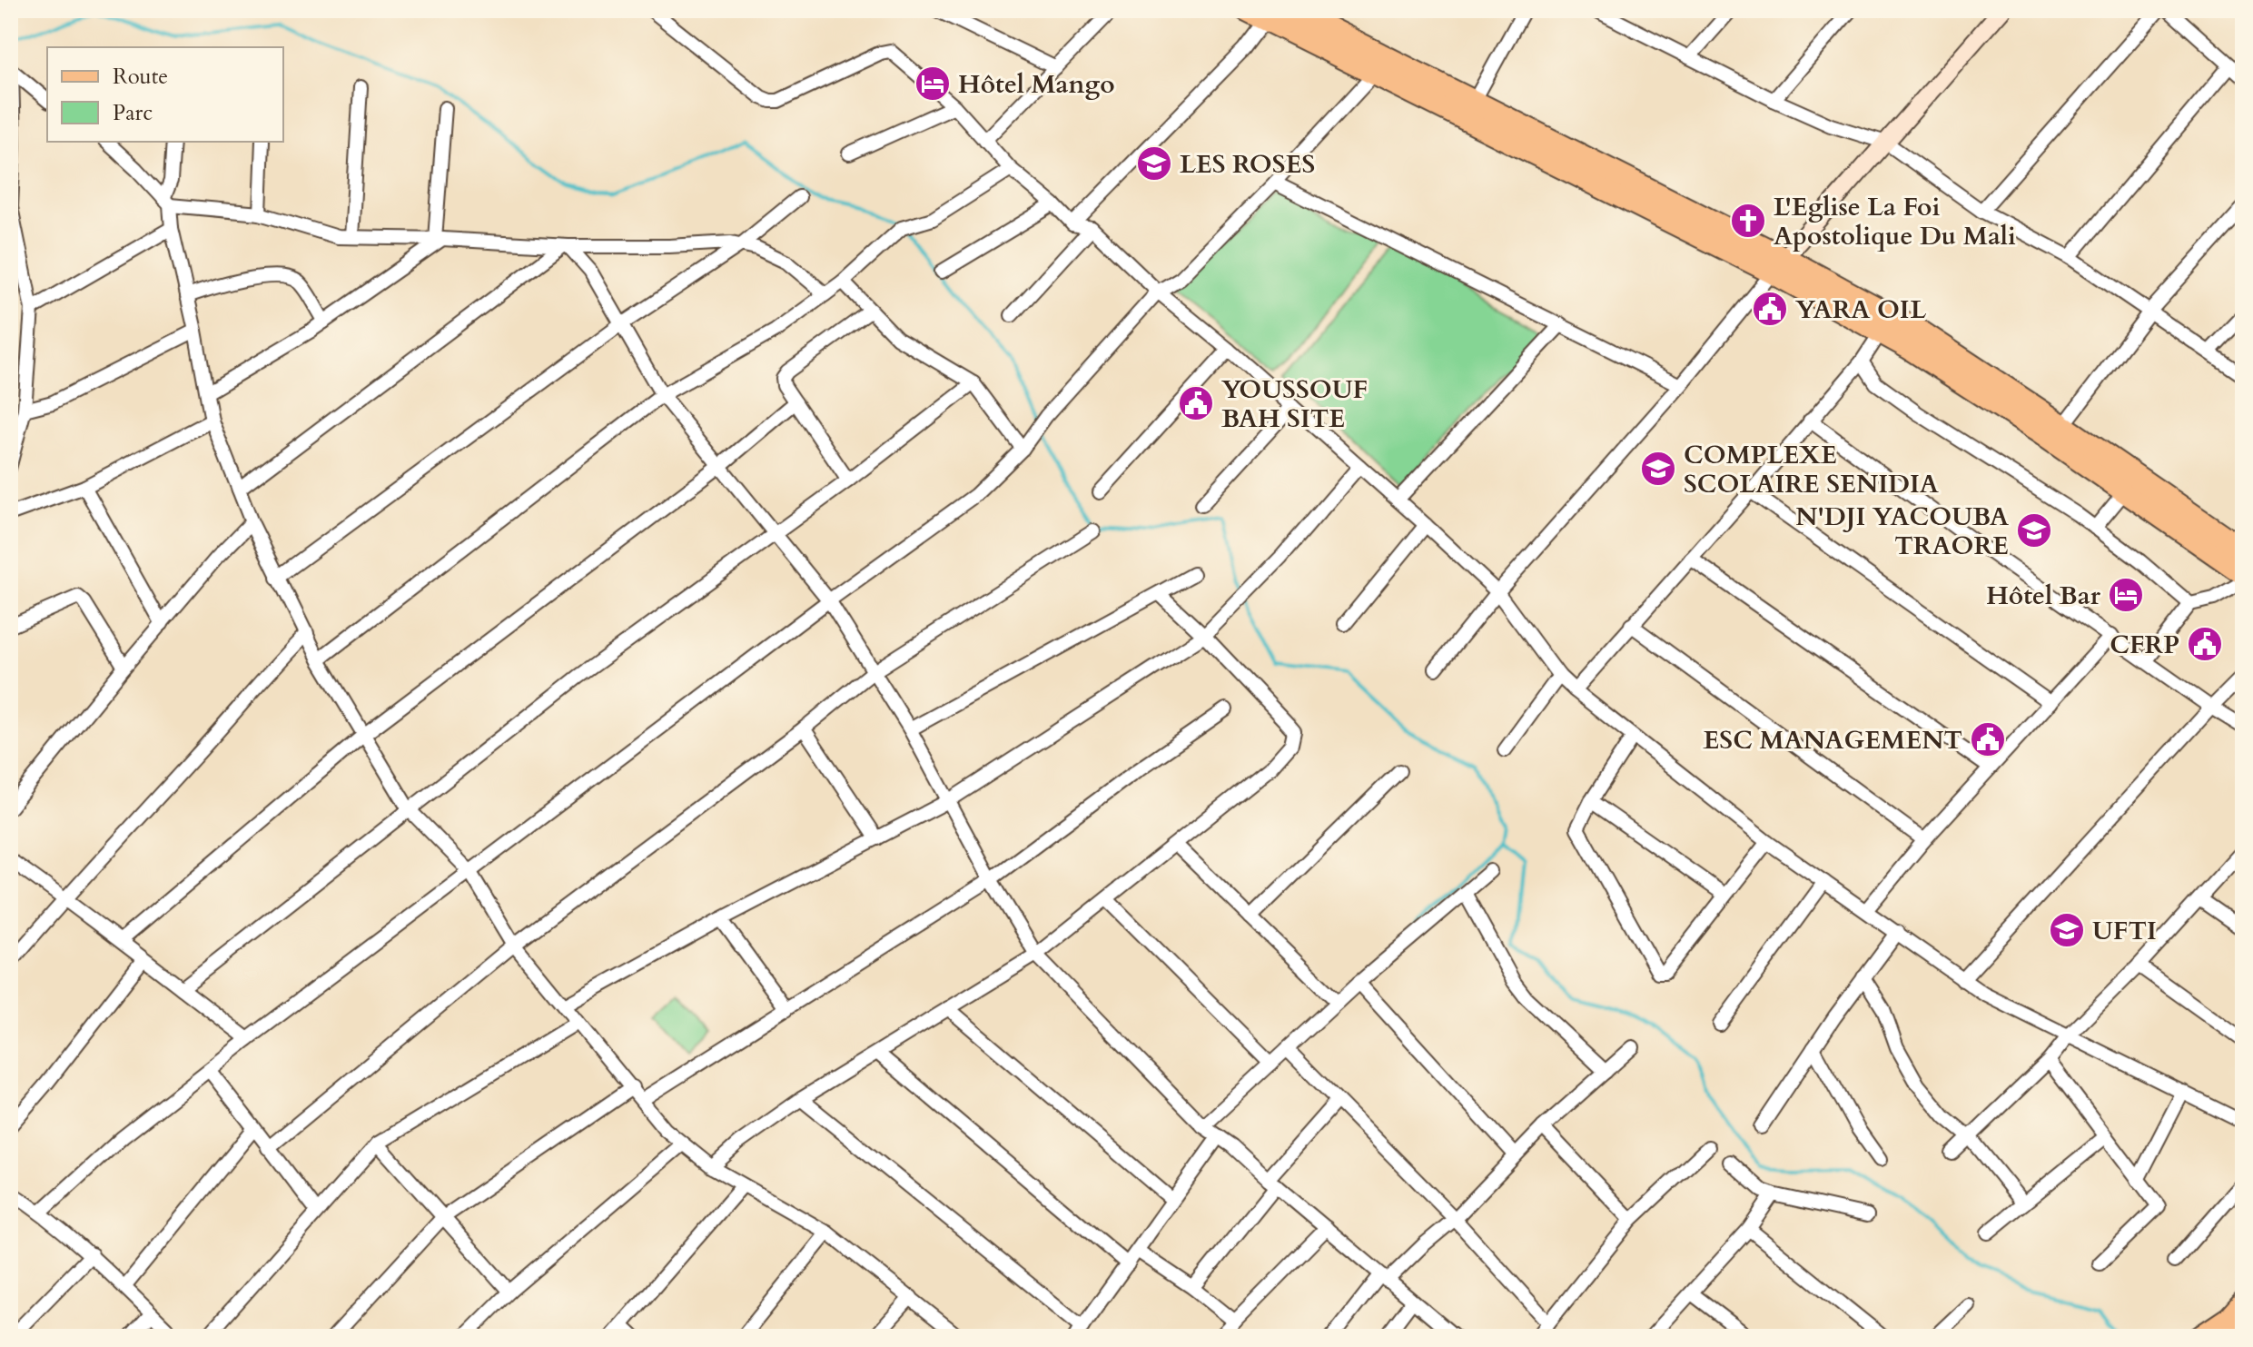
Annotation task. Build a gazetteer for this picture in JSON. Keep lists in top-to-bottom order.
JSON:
{
  "places": {
    "hotel": ["Hôtel Mango", "Hôtel Bar"],
    "school or university": [
      "LES ROSES",
      "COMPLEXE SCOLAIRE SENIDIA",
      "N'DJI YACOUBA TRAORE",
      "UFTI"
    ],
    "church": ["L'Eglise La Foi Apostolique Du Mali"],
    "public building": [
      "YARA OIL",
      "YOUSSOUF BAH SITE",
      "CFRP",
      "ESC MANAGEMENT"
    ]
  },
  "legend": ["Route", "Parc"]
}
